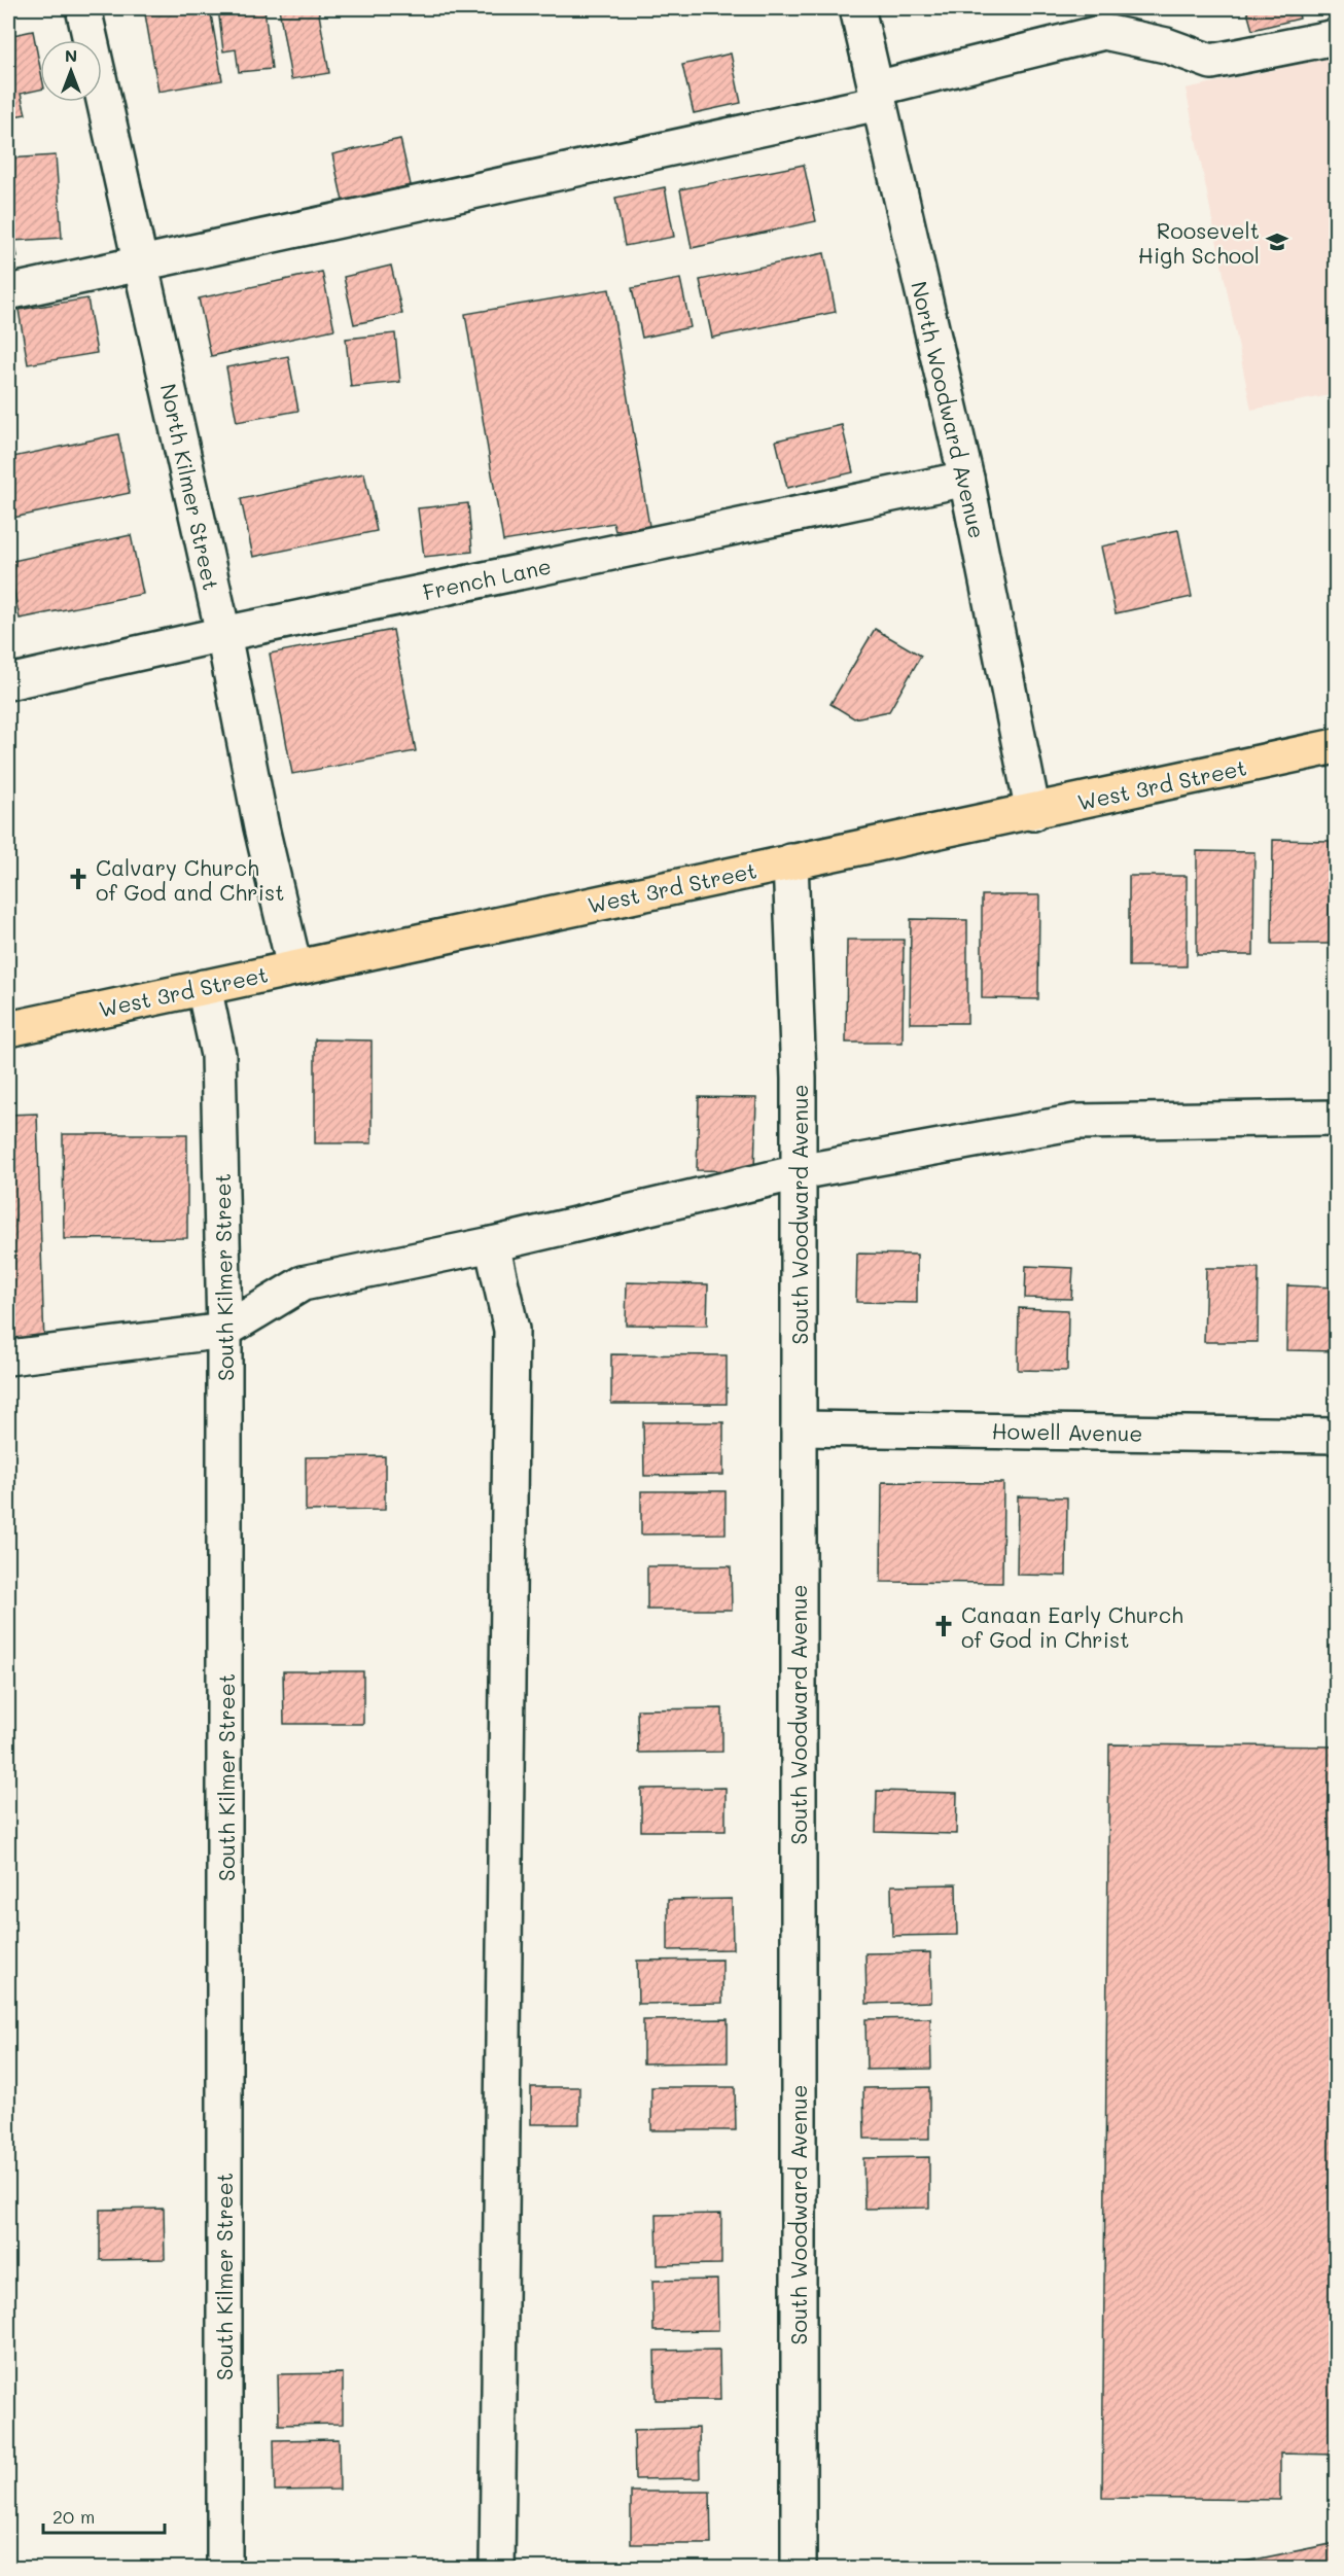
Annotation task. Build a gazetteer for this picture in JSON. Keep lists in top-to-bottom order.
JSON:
{
  "streets": {
    "main road": ["West 3rd Street"],
    "street": [
      "North Woodward Avenue",
      "North Kilmer Street",
      "French Lane",
      "South Woodward Avenue",
      "South Kilmer Street",
      "Howell Avenue"
    ]
  },
  "crossings": [
    ["North Woodward Avenue", "French Lane"],
    ["North Woodward Avenue", "West 3rd Street"],
    ["North Kilmer Street", "French Lane"],
    ["North Kilmer Street", "West 3rd Street"],
    ["West 3rd Street", "South Woodward Avenue"],
    ["West 3rd Street", "South Kilmer Street"],
    ["South Woodward Avenue", "Howell Avenue"]
  ],
  "places": {
    "school or university": ["Roosevelt High School"],
    "church": ["Calvary Church of God and Christ", "Canaan Early Church of God in Christ"]
  },
  "scale_bar": "20 m",
  "north": "top"
}
